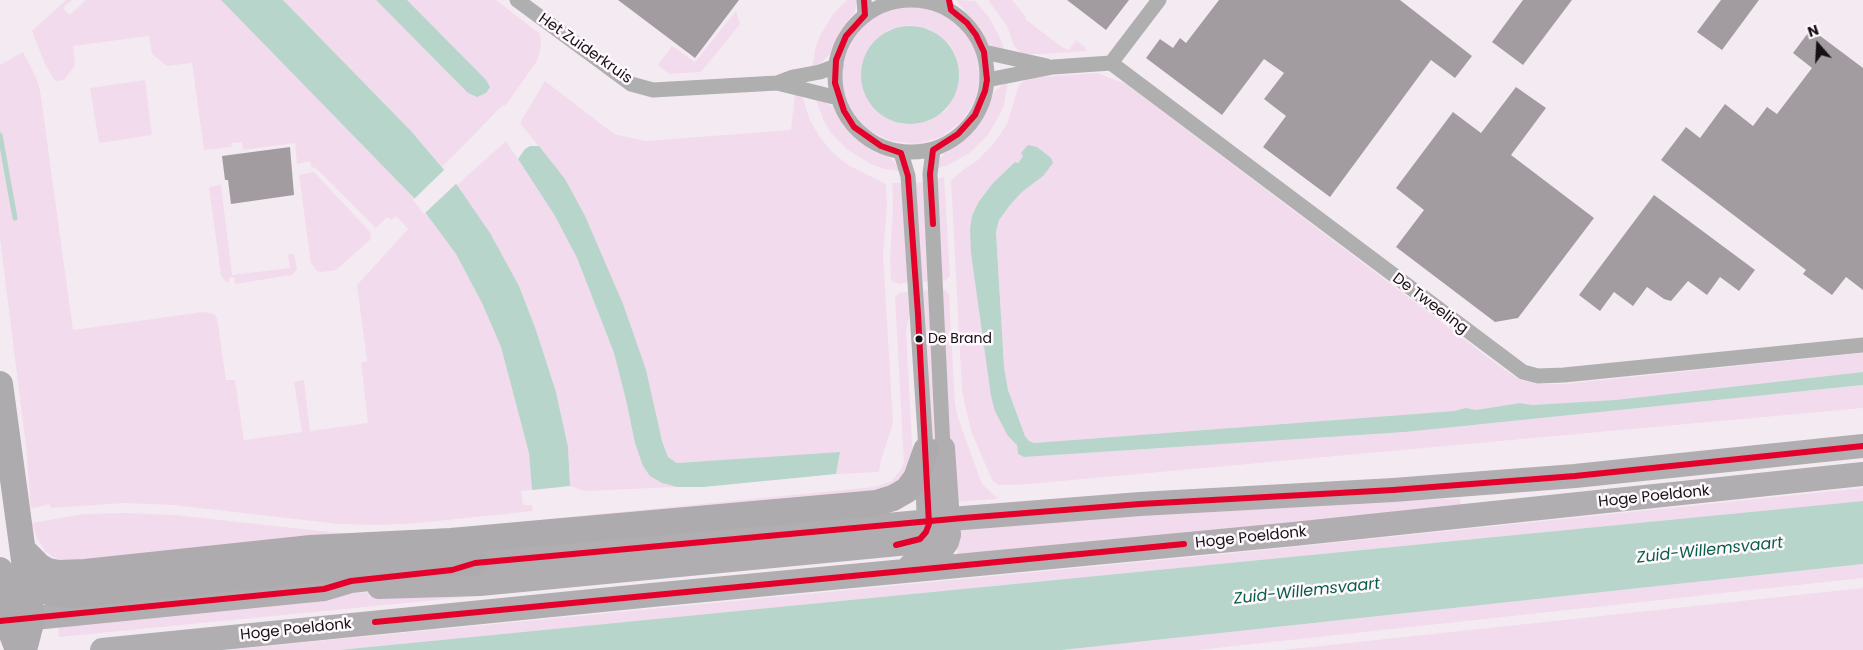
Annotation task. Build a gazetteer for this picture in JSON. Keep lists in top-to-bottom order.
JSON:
{
  "streets": {
    "highway": ["Hoge Poeldonk"],
    "street": ["Het Zuiderkruis", "De Tweeling"]
  },
  "water": ["Zuid-Willemsvaart"],
  "places": ["De Brand"],
  "north": "top"
}
